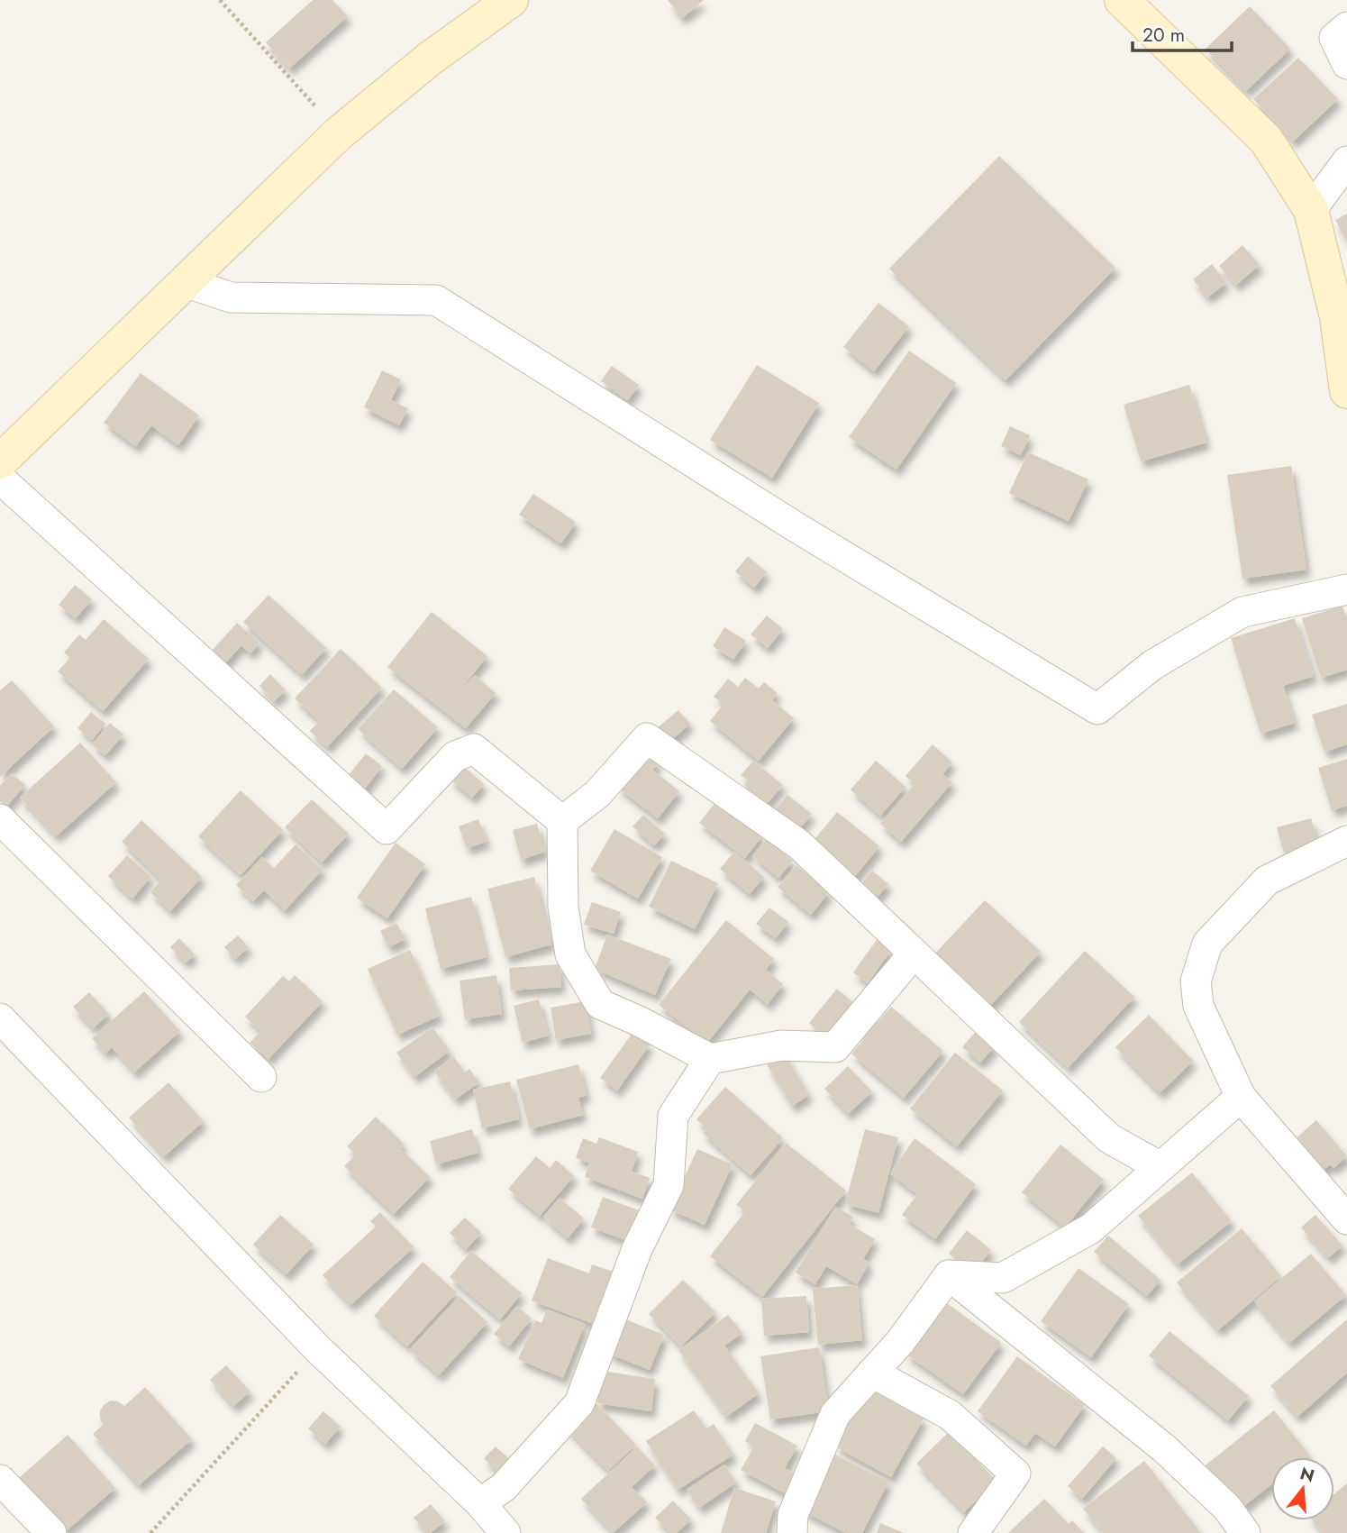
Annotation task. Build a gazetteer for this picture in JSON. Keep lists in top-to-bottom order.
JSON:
{
  "scale_bar": "20 m",
  "north": "top"
}
